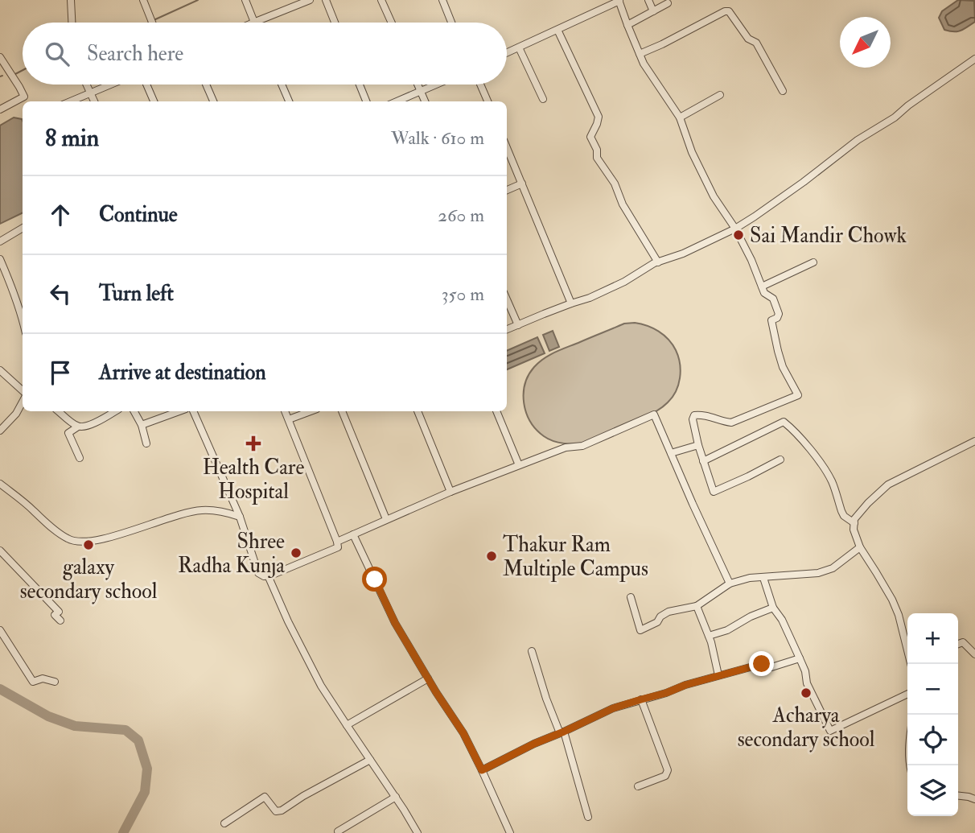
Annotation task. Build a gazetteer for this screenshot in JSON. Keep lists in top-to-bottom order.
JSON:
{
  "places": {
    "other": [
      "Sai Mandir Chowk",
      "galaxy secondary school",
      "Shree Radha Kunja",
      "Thakur Ram Multiple Campus",
      "Acharya secondary school"
    ],
    "health": ["Health Care Hospital"]
  },
  "north": "bottom left",
  "page": {
    "search": "Search here",
    "heading": ["8 min", "Walk · 610 m"],
    "list": [
      ["Continue", "260 m"],
      ["Turn left", "350 m"],
      "Arrive at destination"
    ],
    "map_buttons": ["+", "−"]
  }
}
